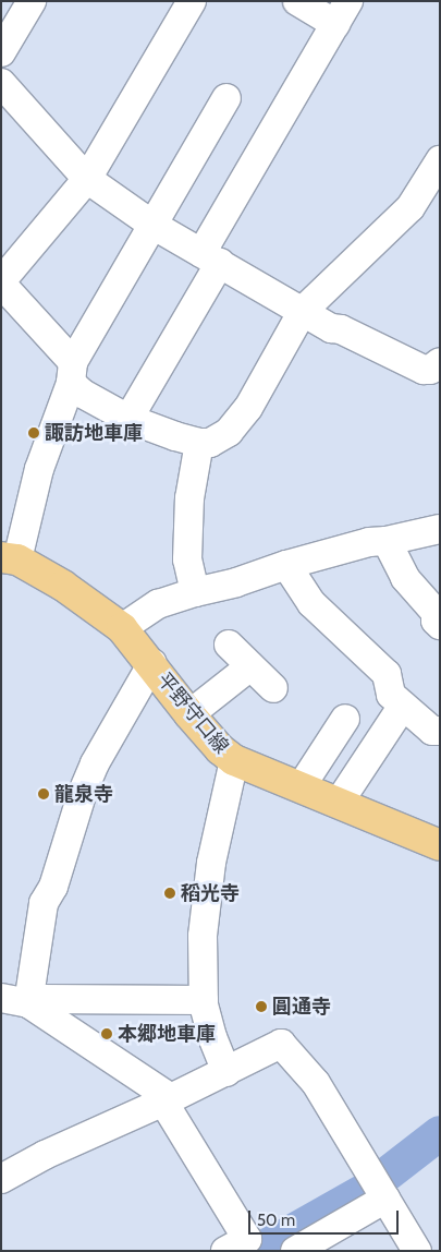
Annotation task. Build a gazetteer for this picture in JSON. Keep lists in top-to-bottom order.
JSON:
{
  "streets": {
    "main road": ["平野守口線"]
  },
  "places": [
    "諏訪地車庫",
    "龍泉寺",
    "稻光寺",
    "圓通寺",
    "本郷地車庫"
  ],
  "scale_bar": "50 m"
}
